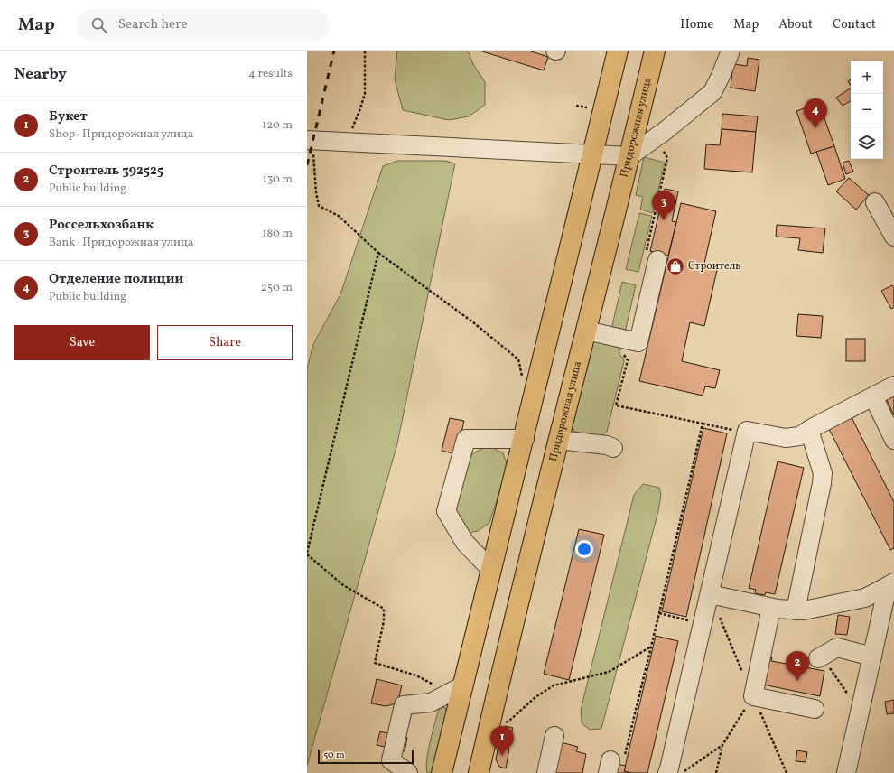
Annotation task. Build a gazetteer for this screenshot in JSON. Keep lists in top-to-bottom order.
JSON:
{
  "streets": {
    "main road": ["Придорожная улица"]
  },
  "places": {
    "shop": ["Строитель"]
  },
  "scale_bar": "50 m",
  "page": {
    "header": "Map",
    "search": "Search here",
    "nav": [
      "Home",
      "Map",
      "About",
      "Contact"
    ],
    "heading": ["Nearby", "4 results"],
    "map_buttons": ["+", "−"],
    "list": [
      {
        "mark": "1",
        "name": "Букет",
        "note": "Shop · Придорожная улица",
        "value": "120 m"
      },
      {
        "mark": "2",
        "name": "Строитель 392525",
        "note": "Public building",
        "value": "130 m"
      },
      {
        "mark": "3",
        "name": "Россельхозбанк",
        "note": "Bank · Придорожная улица",
        "value": "180 m"
      },
      {
        "mark": "4",
        "name": "Отделение полиции",
        "note": "Public building",
        "value": "250 m"
      }
    ],
    "pins": [
      "4",
      "3",
      "2",
      "1"
    ],
    "buttons": ["Save", "Share"],
    "scale": "50 m"
  }
}
